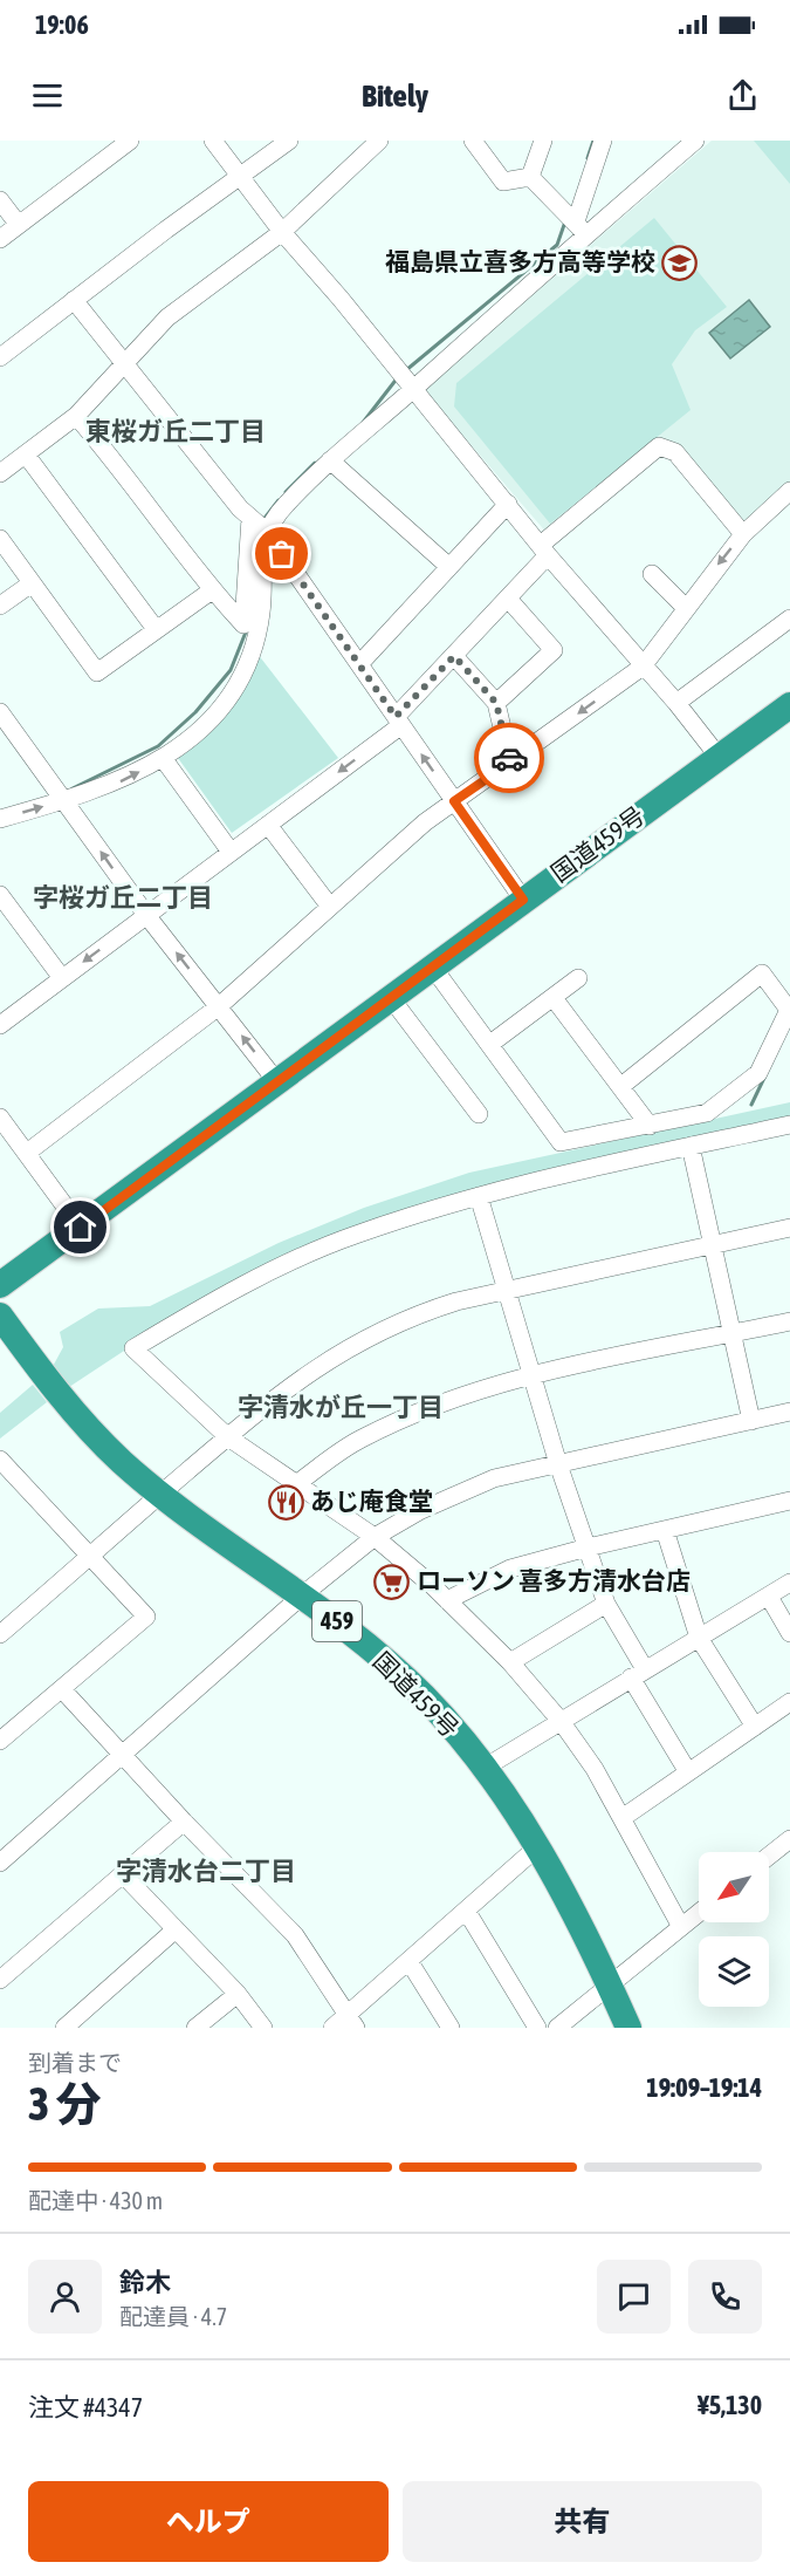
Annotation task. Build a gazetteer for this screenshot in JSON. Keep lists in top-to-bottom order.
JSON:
{
  "streets": {
    "highway": ["国道459号", "459"]
  },
  "districts": [
    "東桜ガ丘二丁目",
    "字桜ガ丘二丁目",
    "字清水が丘一丁目",
    "字清水台二丁目"
  ],
  "places": {
    "school or university": ["福島県立喜多方高等学校"],
    "restaurant": ["あじ庵食堂"],
    "supermarket": ["ローソン 喜多方清水台店"]
  },
  "north": "bottom left",
  "page": {
    "status": "19:06",
    "header": "Bitely",
    "heading": ["3 分", "到着まで", "19:09–19:14"],
    "panel": [
      "鈴木",
      "配達員 · 4.7",
      "注文 #4347",
      "¥5,130"
    ],
    "bar": "配達中 · 430 m",
    "buttons": ["ヘルプ", "共有"]
  }
}
